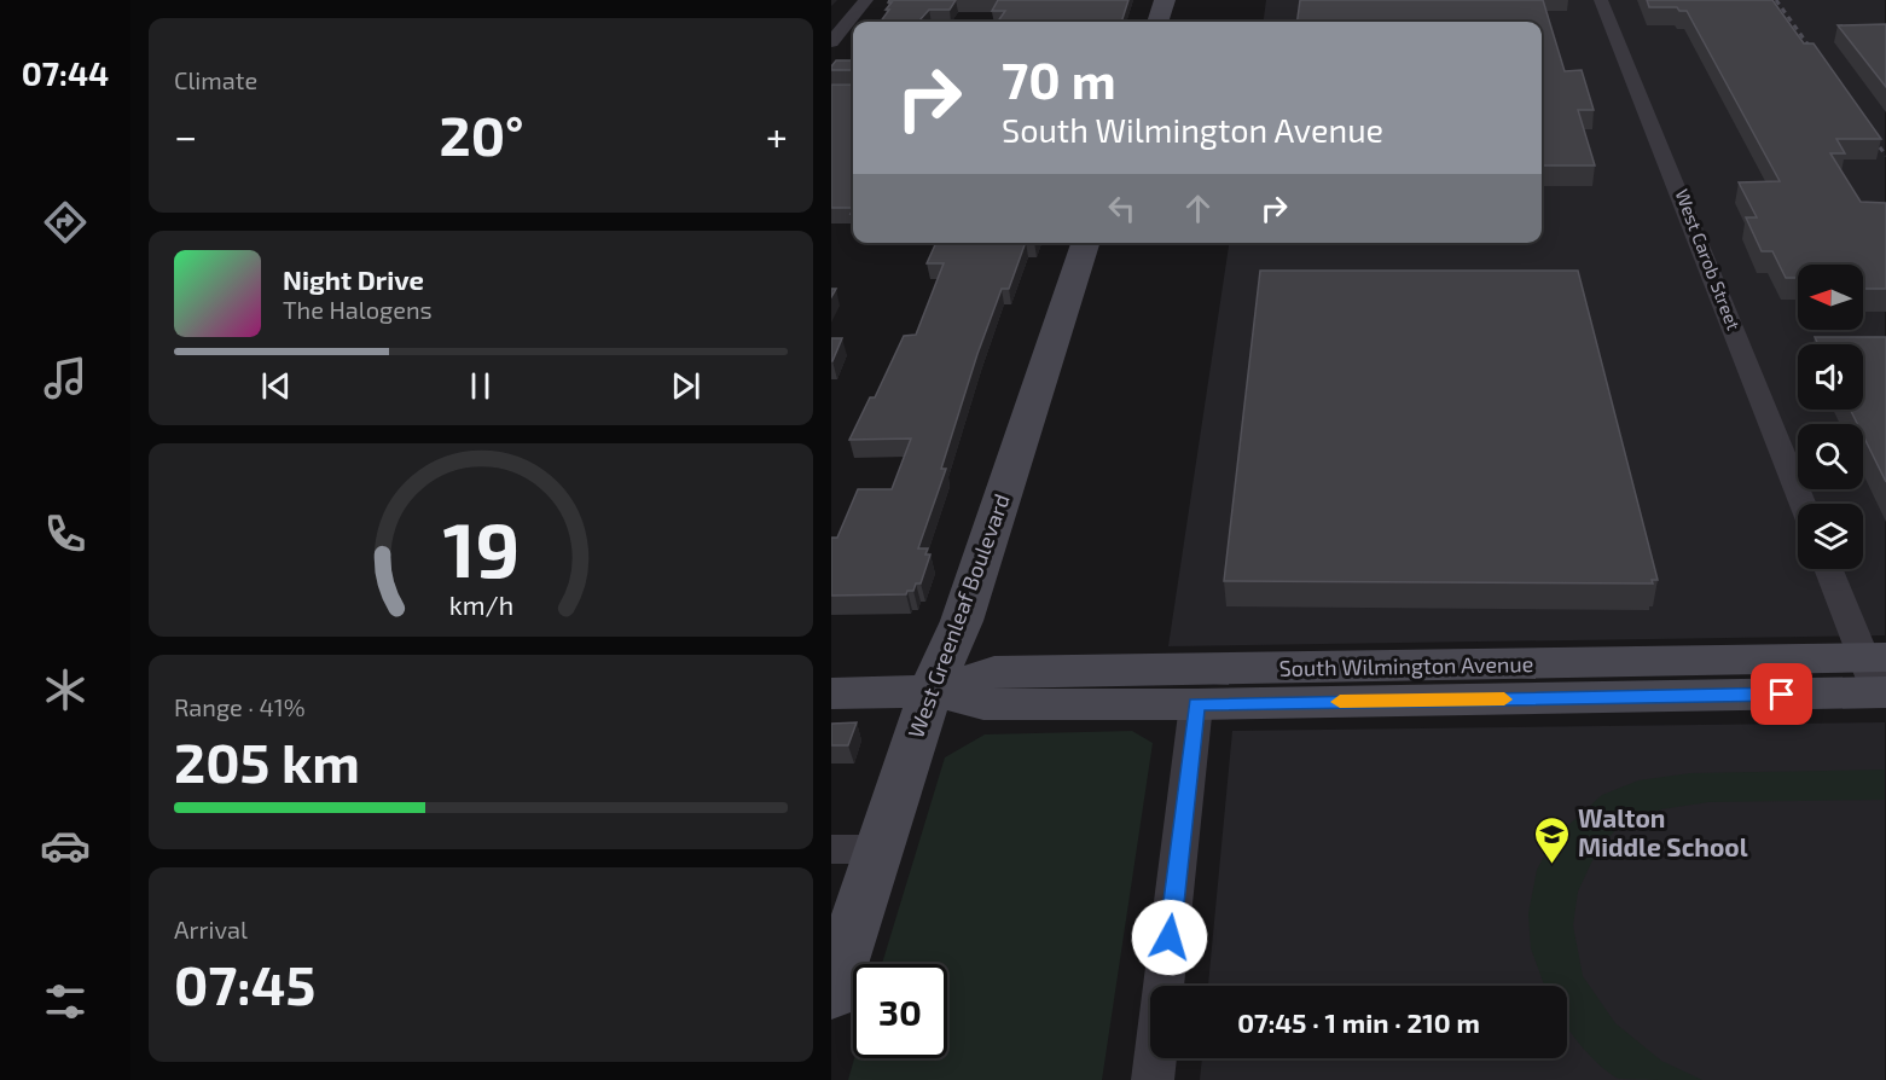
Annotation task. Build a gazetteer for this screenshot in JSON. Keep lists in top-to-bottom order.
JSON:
{
  "streets": {
    "main road": ["West Greenleaf Boulevard", "South Wilmington Avenue"],
    "street": ["West Carob Street"]
  },
  "crossings": [
    ["West Greenleaf Boulevard", "South Wilmington Avenue"]
  ],
  "places": {
    "school or university": ["Walton Middle School"]
  },
  "north": "left",
  "page": {
    "tabs": "07:44",
    "tile": [
      "Climate",
      ["Range · 41%", "205 km"],
      ["Arrival", "07:45"]
    ],
    "turn": ["70 m", "South Wilmington Avenue"],
    "heat": ["−", "20°", "+"],
    "song": ["Night Drive", "The Halogens"],
    "limit": "30",
    "trip": "07:45 · 1 min · 210 m",
    "gauge": ["19", "km/h"]
  }
}
